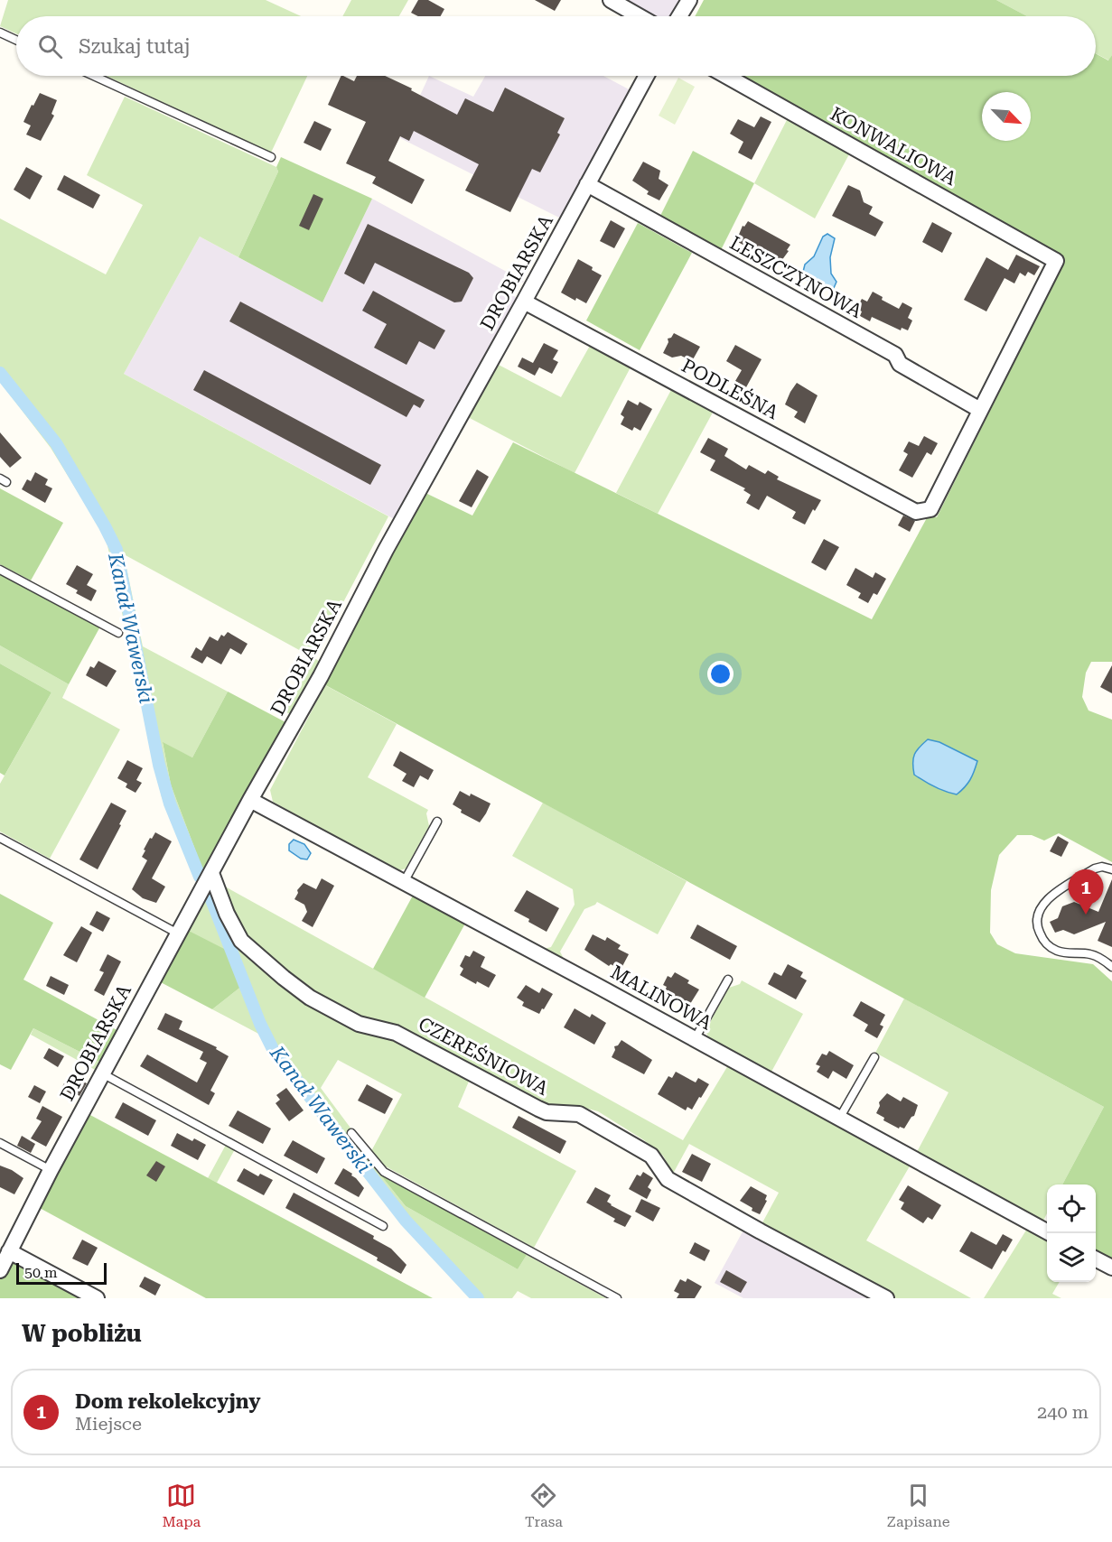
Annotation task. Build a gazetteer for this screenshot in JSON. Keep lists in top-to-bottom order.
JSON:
{
  "streets": {
    "street": [
      "KONWALIOWA",
      "DROBIARSKA",
      "LESZCZYNOWA",
      "PODLEŚNA",
      "MALINOWA",
      "CZEREŚNIOWA"
    ]
  },
  "crossings": [
    ["KONWALIOWA", "LESZCZYNOWA"],
    ["KONWALIOWA", "PODLEŚNA"],
    ["DROBIARSKA", "LESZCZYNOWA"],
    ["DROBIARSKA", "PODLEŚNA"],
    ["DROBIARSKA", "MALINOWA"],
    ["DROBIARSKA", "CZEREŚNIOWA"],
    ["LESZCZYNOWA", "PODLEŚNA"]
  ],
  "water": ["Kanał Wawerski"],
  "scale_bar": "50 m",
  "north": "bottom right",
  "page": {
    "search": "Szukaj tutaj",
    "pins": "1",
    "scale": "50 m",
    "heading": "W pobliżu",
    "list": [
      {
        "mark": "1",
        "name": "Dom rekolekcyjny",
        "note": "Miejsce",
        "value": "240 m"
      }
    ],
    "nav": ["Mapa", "Trasa", "Zapisane"]
  }
}
